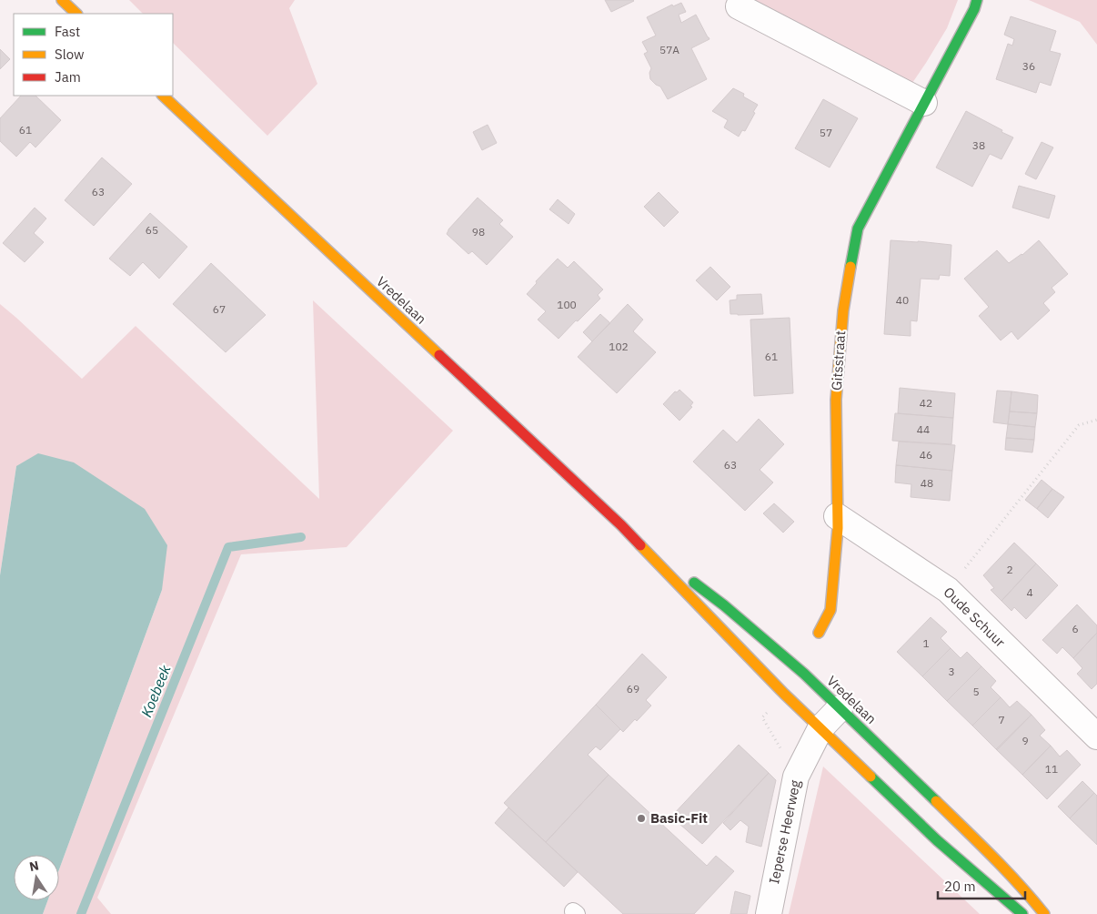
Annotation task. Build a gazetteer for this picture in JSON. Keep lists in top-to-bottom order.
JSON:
{
  "streets": {
    "main road": ["Vredelaan", "Gitsstraat"],
    "street": ["Oude Schuur", "Ieperse Heerweg"]
  },
  "crossings": [
    ["Vredelaan", "Ieperse Heerweg"],
    ["Gitsstraat", "Oude Schuur"]
  ],
  "water": ["Koebeek"],
  "places": ["Basic-Fit"],
  "house_numbers": [
    "57A",
    "36",
    "61",
    "57",
    "38",
    "63",
    "65",
    "98",
    "40",
    "100",
    "67",
    "102",
    "61",
    "42",
    "44",
    "46",
    "63",
    "48",
    "2",
    "4",
    "6",
    "1",
    "3",
    "69",
    "5",
    "7",
    "9",
    "11"
  ],
  "legend": ["Fast", "Slow", "Jam"],
  "scale_bar": "20 m",
  "north": "top"
}
